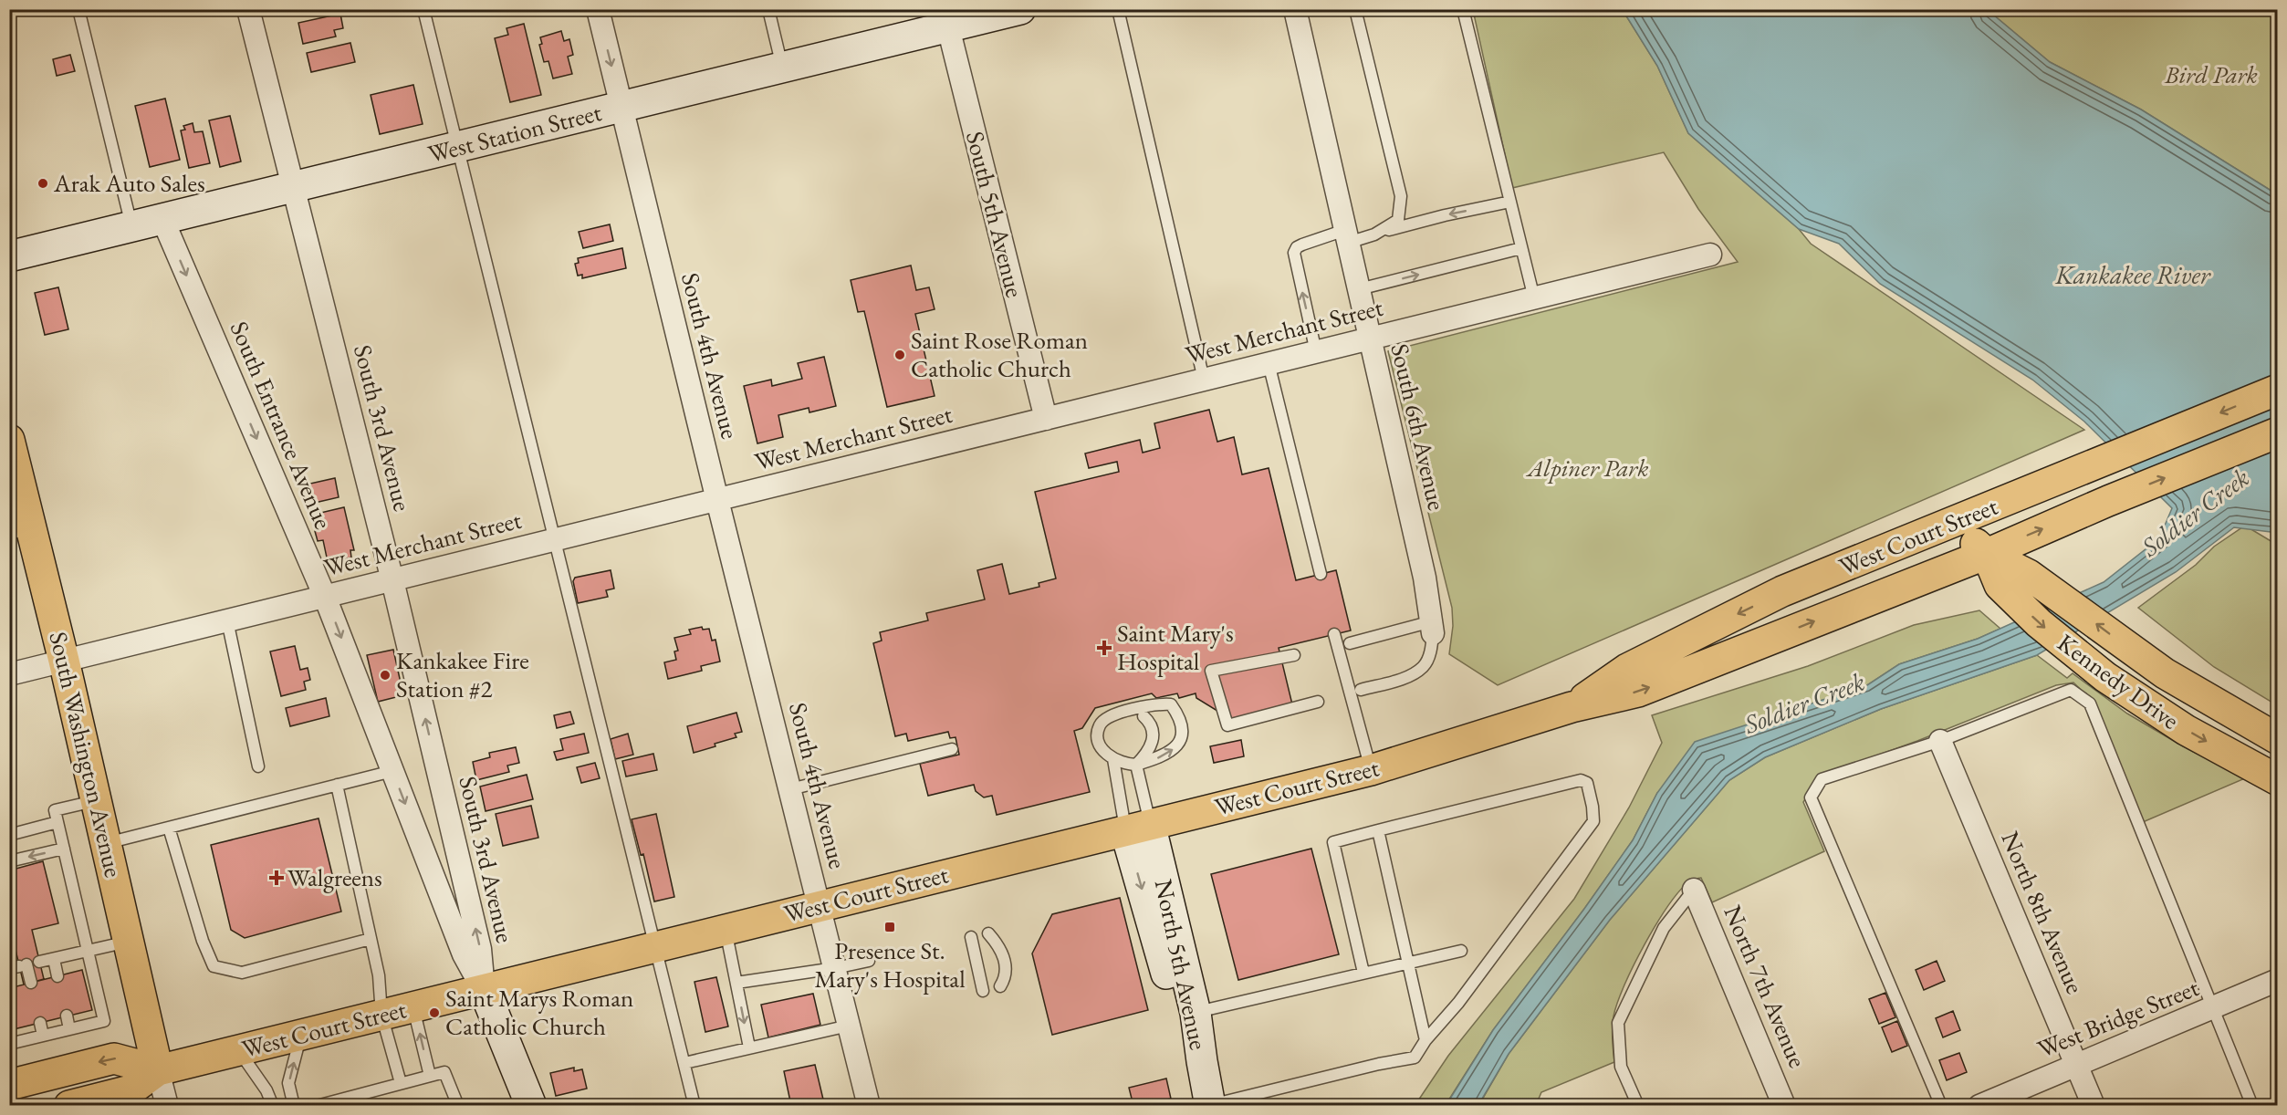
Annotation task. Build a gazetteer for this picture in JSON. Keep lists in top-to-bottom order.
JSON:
{
  "streets": {
    "main road": [
      "West Station Street",
      "West Court Street",
      "Kennedy Drive",
      "South Washington Avenue",
      "North 5th Avenue"
    ],
    "street": [
      "South 5th Avenue",
      "West Merchant Street",
      "South 4th Avenue",
      "South Entrance Avenue",
      "South 6th Avenue",
      "South 3rd Avenue",
      "North 8th Avenue",
      "North 7th Avenue",
      "West Bridge Street"
    ]
  },
  "crossings": [
    ["West Station Street", "South 5th Avenue"],
    ["West Station Street", "South 4th Avenue"],
    ["West Station Street", "South Entrance Avenue"],
    ["West Station Street", "South 3rd Avenue"],
    ["South 5th Avenue", "West Merchant Street"],
    ["West Merchant Street", "South 4th Avenue"],
    ["West Merchant Street", "South Entrance Avenue"],
    ["West Merchant Street", "South 6th Avenue"],
    ["West Merchant Street", "South 3rd Avenue"],
    ["West Merchant Street", "South Washington Avenue"],
    ["South 4th Avenue", "West Court Street"],
    ["South Entrance Avenue", "South 3rd Avenue"],
    ["South Entrance Avenue", "West Court Street"],
    ["South 3rd Avenue", "West Court Street"],
    ["West Court Street", "Kennedy Drive"],
    ["West Court Street", "South Washington Avenue"],
    ["West Court Street", "North 5th Avenue"],
    ["North 8th Avenue", "West Bridge Street"]
  ],
  "one_way": ["South Entrance Avenue", "South 3rd Avenue"],
  "water": ["Kankakee River", "Soldier Creek"],
  "parks": ["Bird Park", "Alpiner Park"],
  "places": {
    "other": [
      "Arak Auto Sales",
      "Saint Rose Roman Catholic Church",
      "Kankakee Fire Station #2",
      "Saint Marys Roman Catholic Church"
    ],
    "health": ["Saint Mary's Hospital", "Walgreens"],
    "transit": ["Presence St. Mary's Hospital"]
  }
}
